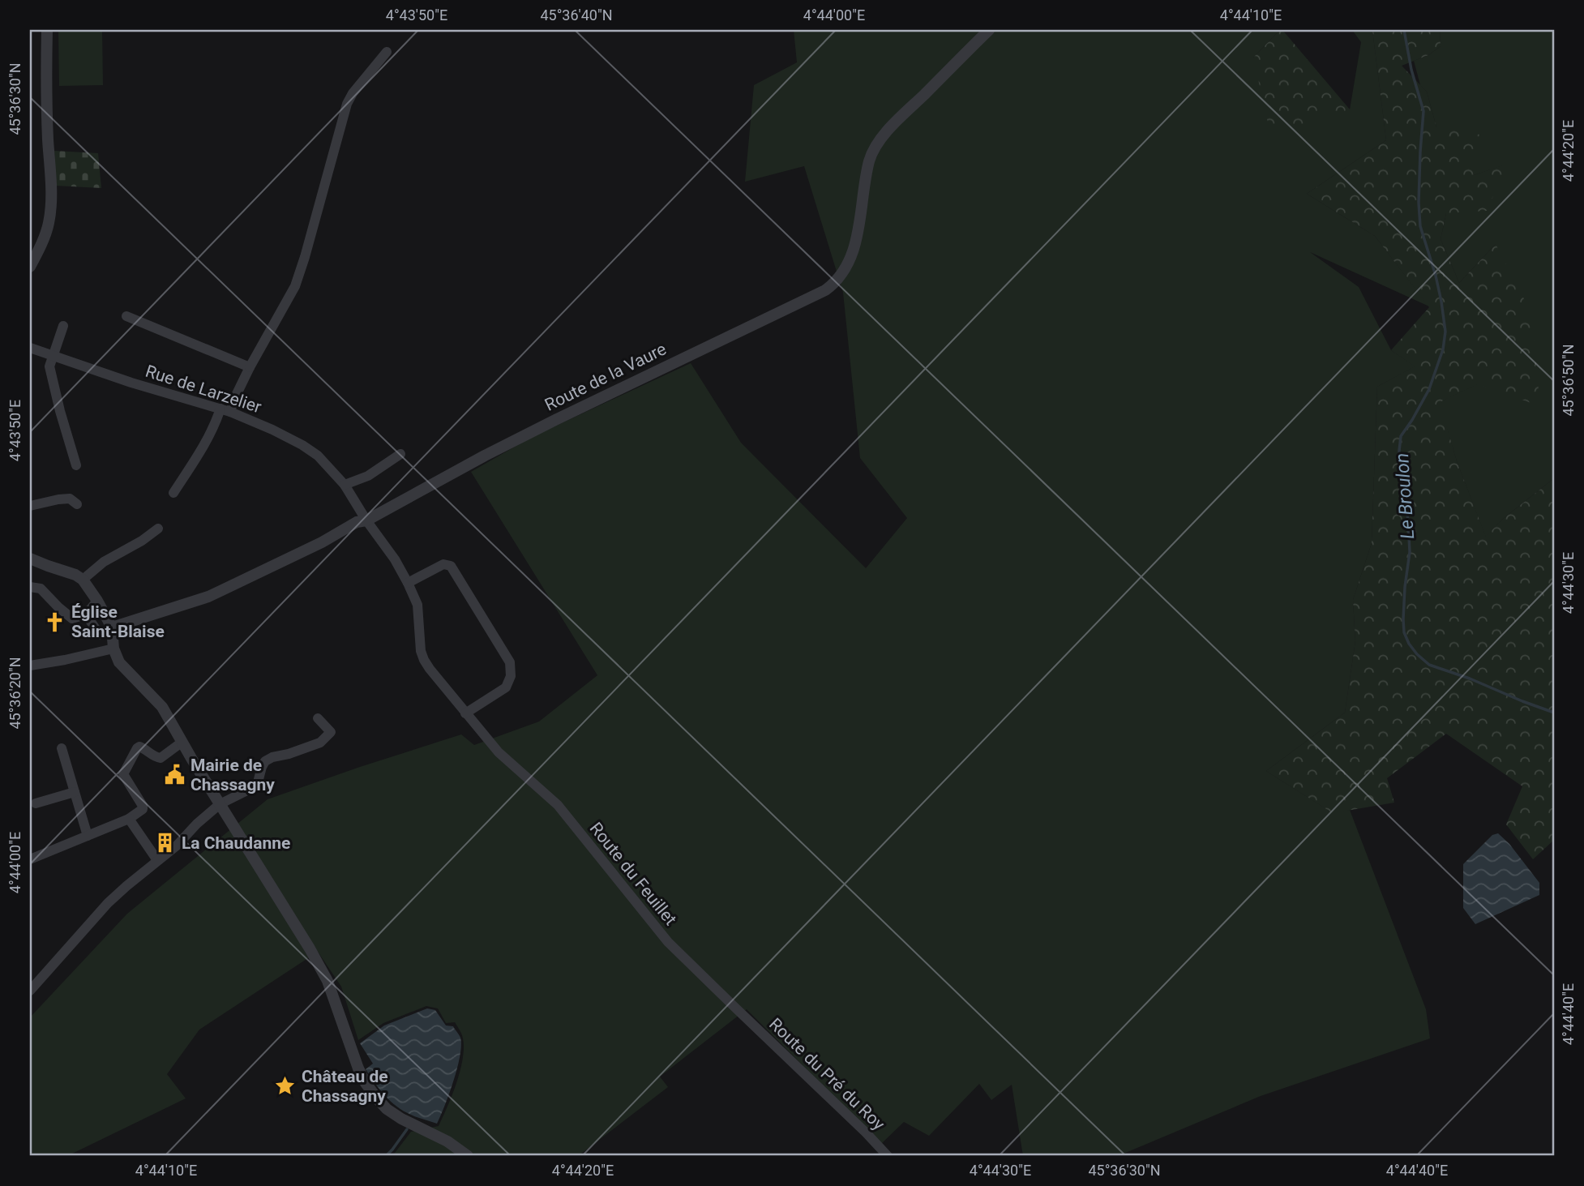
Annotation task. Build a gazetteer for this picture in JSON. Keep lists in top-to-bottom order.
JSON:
{
  "streets": {
    "street": [
      "Route de la Vaure",
      "Rue de Larzelier",
      "Route du Feuillet",
      "Route du Pré du Roy"
    ]
  },
  "crossings": [
    ["Route de la Vaure", "Rue de Larzelier"],
    ["Rue de Larzelier", "Route du Feuillet"],
    ["Route du Feuillet", "Route du Pré du Roy"]
  ],
  "water": ["Le Broulon"],
  "places": {
    "church": ["Église Saint-Blaise"],
    "public building": ["Mairie de Chassagny"],
    "building": ["La Chaudanne"],
    "place": ["Château de Chassagny"]
  },
  "coordinates": [
    "4°43'50\"E",
    "45°36'40\"N",
    "4°44'00\"E",
    "4°44'10\"E",
    "45°36'30\"N",
    "4°44'20\"E",
    "45°36'50\"N",
    "4°44'30\"E",
    "45°36'20\"N",
    "4°44'40\"E"
  ]
}
